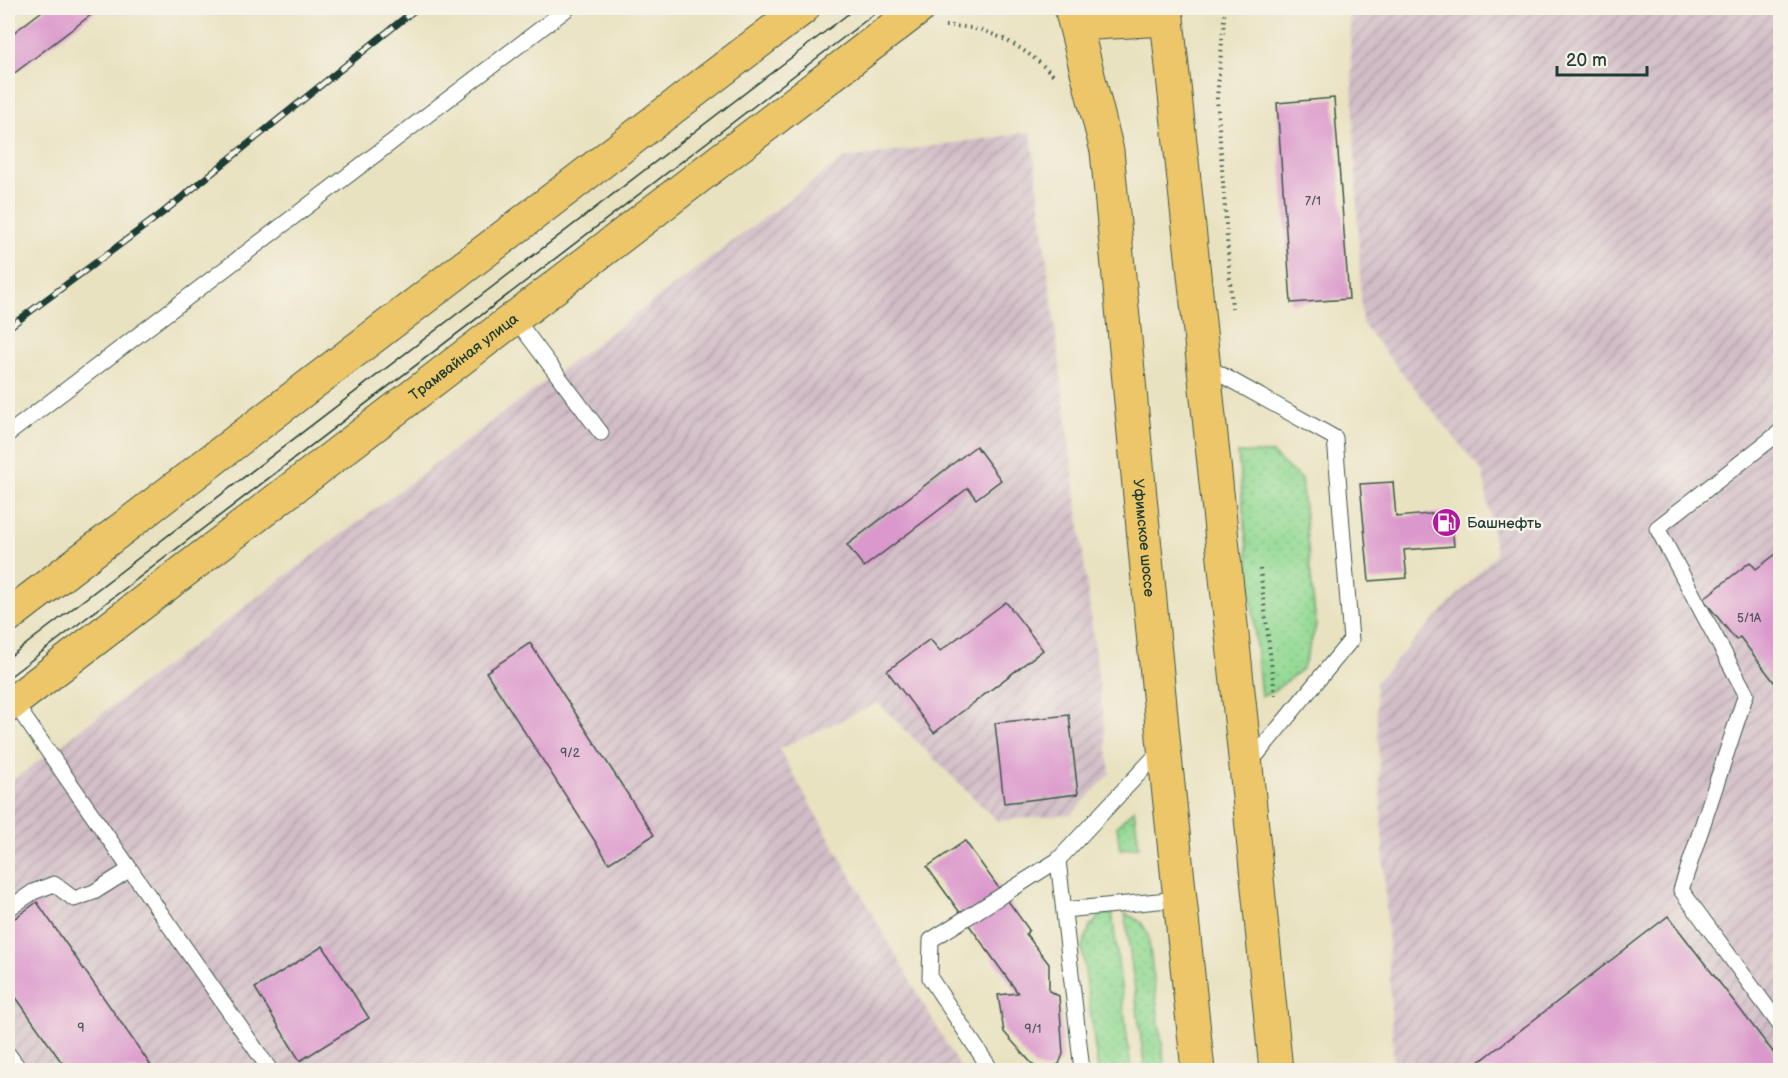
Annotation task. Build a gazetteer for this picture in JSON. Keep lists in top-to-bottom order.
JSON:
{
  "streets": {
    "main road": ["Трамвайная улица", "Уфимское шоссе"]
  },
  "places": {
    "fuel station": ["Башнефть"]
  },
  "house_numbers": [
    "7/1",
    "5/1А",
    "9/2",
    "9",
    "9/1"
  ],
  "scale_bar": "20 m"
}
